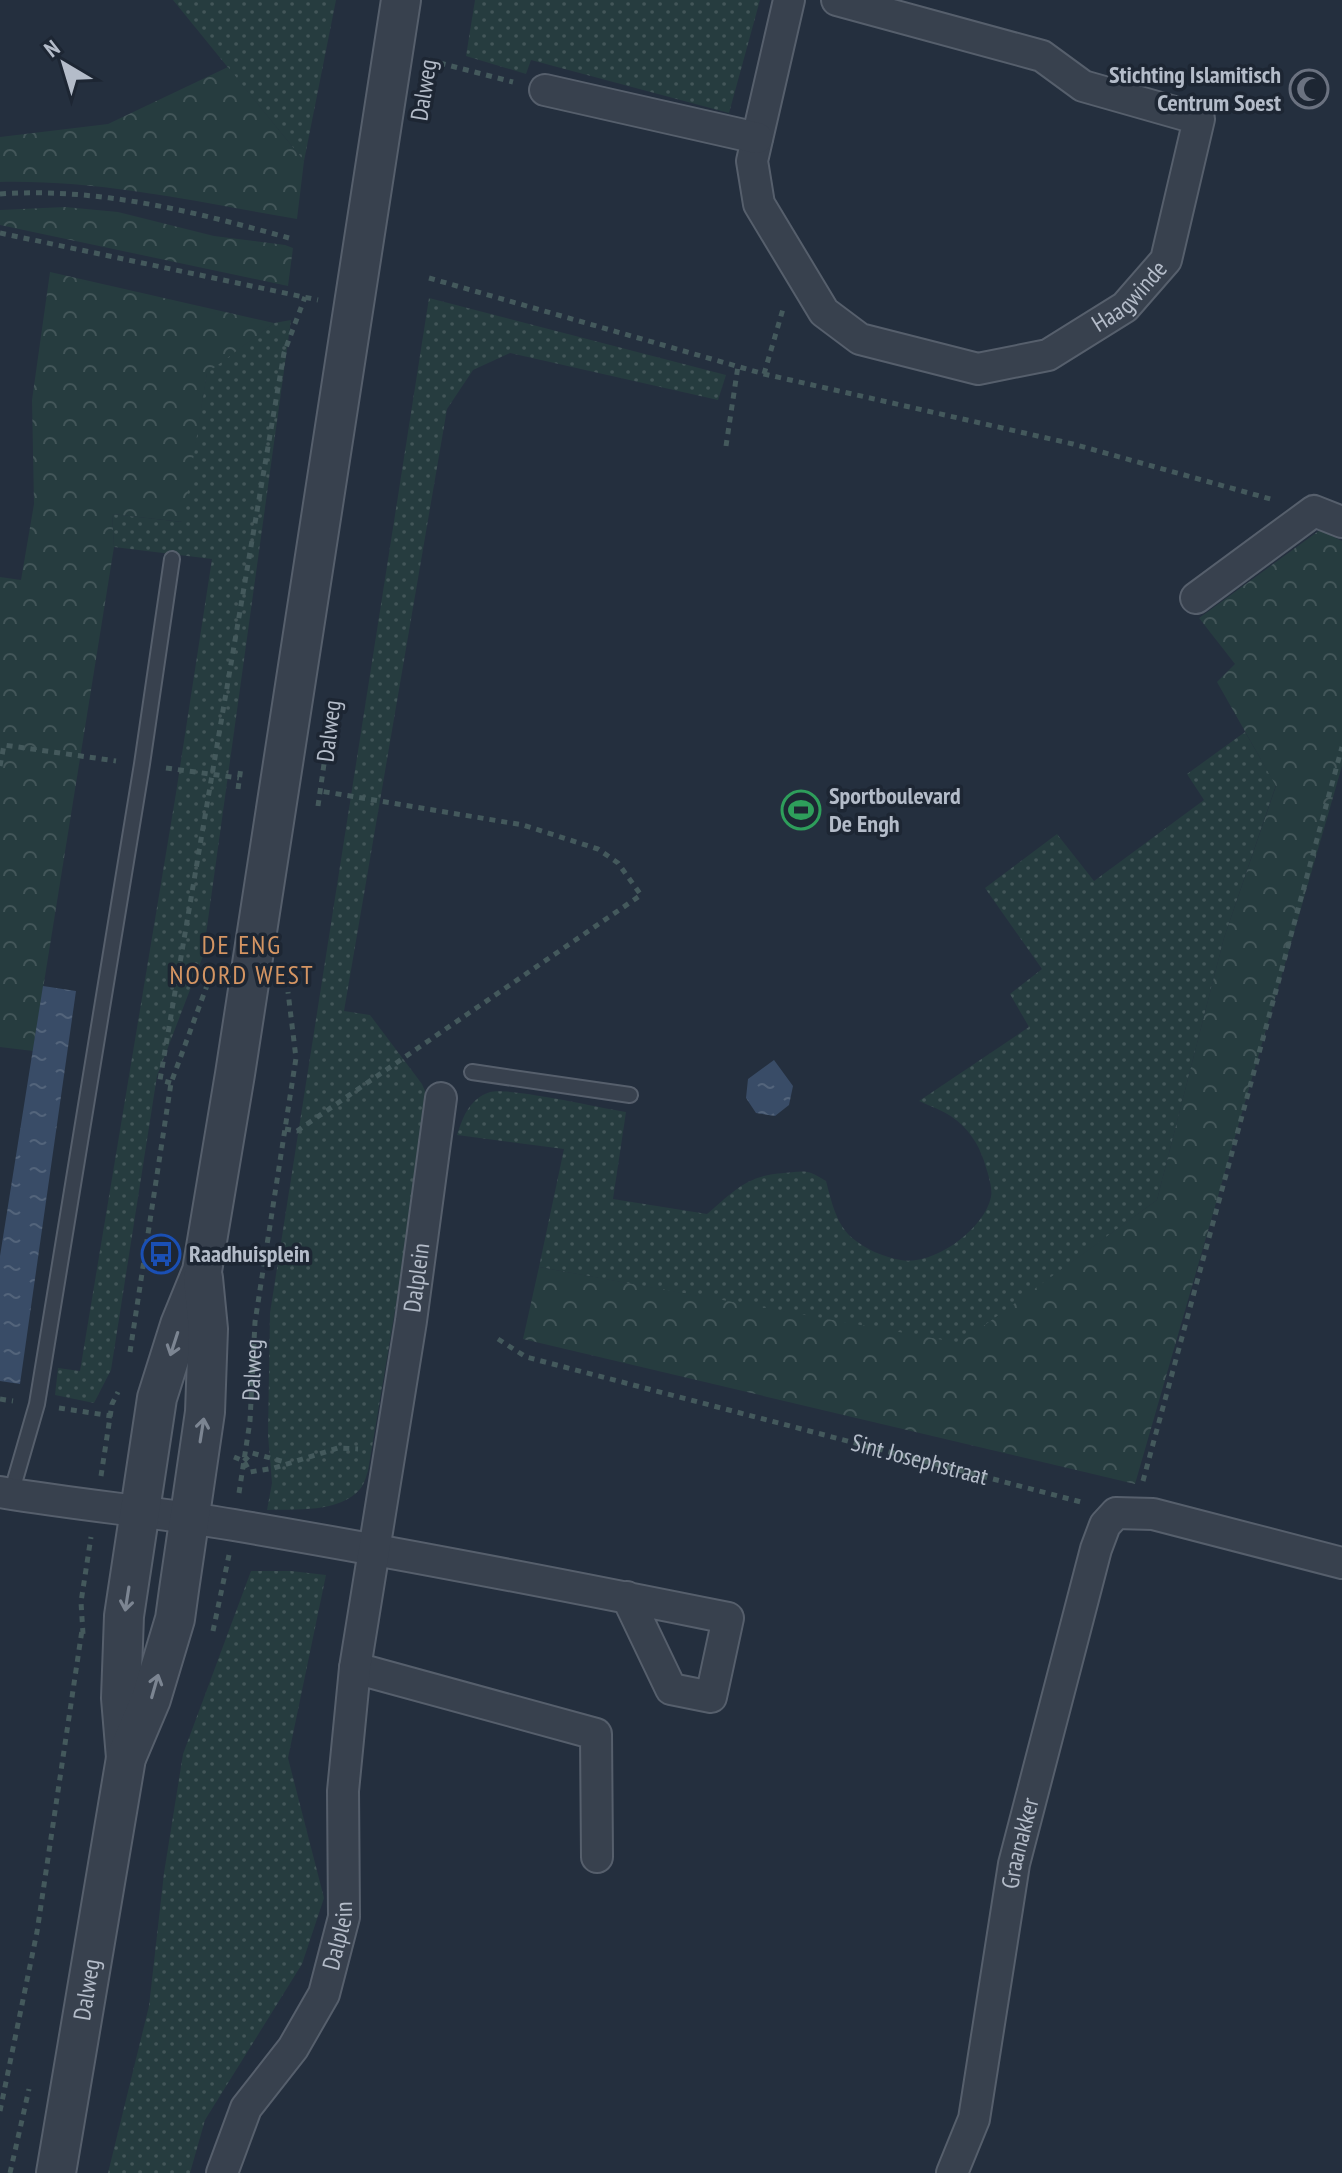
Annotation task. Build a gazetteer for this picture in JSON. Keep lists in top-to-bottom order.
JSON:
{
  "streets": {
    "street": [
      "Dalweg",
      "Haagwinde",
      "Dalplein",
      "Graanakker"
    ],
    "path": ["Sint Josephstraat"]
  },
  "crossings": [
    ["Sint Josephstraat", "Graanakker"]
  ],
  "districts": ["DE ENG NOORD WEST"],
  "places": {
    "mosque": ["Stichting Islamitisch Centrum Soest"],
    "sports": ["Sportboulevard De Engh"],
    "bus stop": ["Raadhuisplein"]
  },
  "north": "top left"
}
